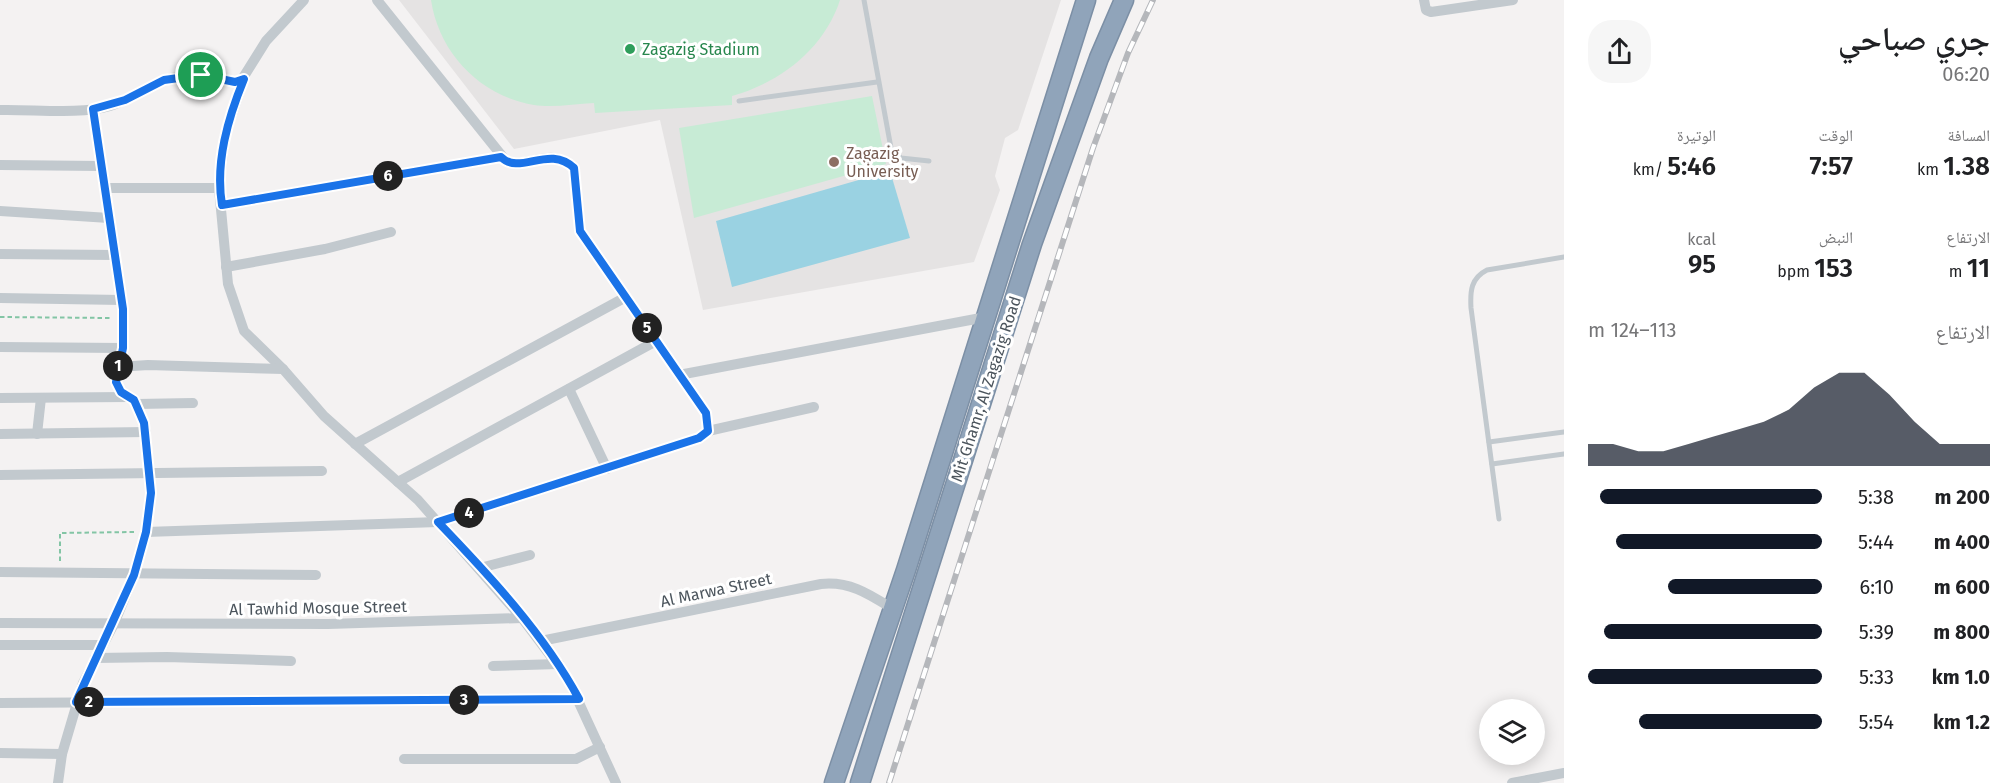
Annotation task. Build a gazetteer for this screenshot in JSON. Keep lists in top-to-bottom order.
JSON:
{
  "streets": {
    "highway": ["Mit Ghamr, Al Zagazig Road"],
    "street": ["Al Marwa Street", "Al Tawhid Mosque Street"]
  },
  "crossings": [
    ["Mit Ghamr, Al Zagazig Road", "Al Marwa Street"]
  ],
  "places": ["Zagazig Stadium", "Zagazig University"],
  "page": {
    "heading": ["جري صباحي", "06:20"],
    "stats": [
      ["المسافة", "1.38 km"],
      ["الوقت", "7:57"],
      ["الوتيرة", "5:46 /km"],
      ["الارتفاع", "11 m"],
      ["النبض", "153 bpm"],
      ["kcal", "95"]
    ],
    "pins": [
      "6",
      "5",
      "1",
      "4",
      "3",
      "2"
    ],
    "chart": ["الارتفاع", "113–124 m"],
    "list": [
      {
        "name": "200 m",
        "note": "5:38"
      },
      {
        "name": "400 m",
        "note": "5:44"
      },
      {
        "name": "600 m",
        "note": "6:10"
      },
      {
        "name": "800 m",
        "note": "5:39"
      },
      {
        "name": "1.0 km",
        "note": "5:33"
      },
      {
        "name": "1.2 km",
        "note": "5:54"
      }
    ]
  }
}
